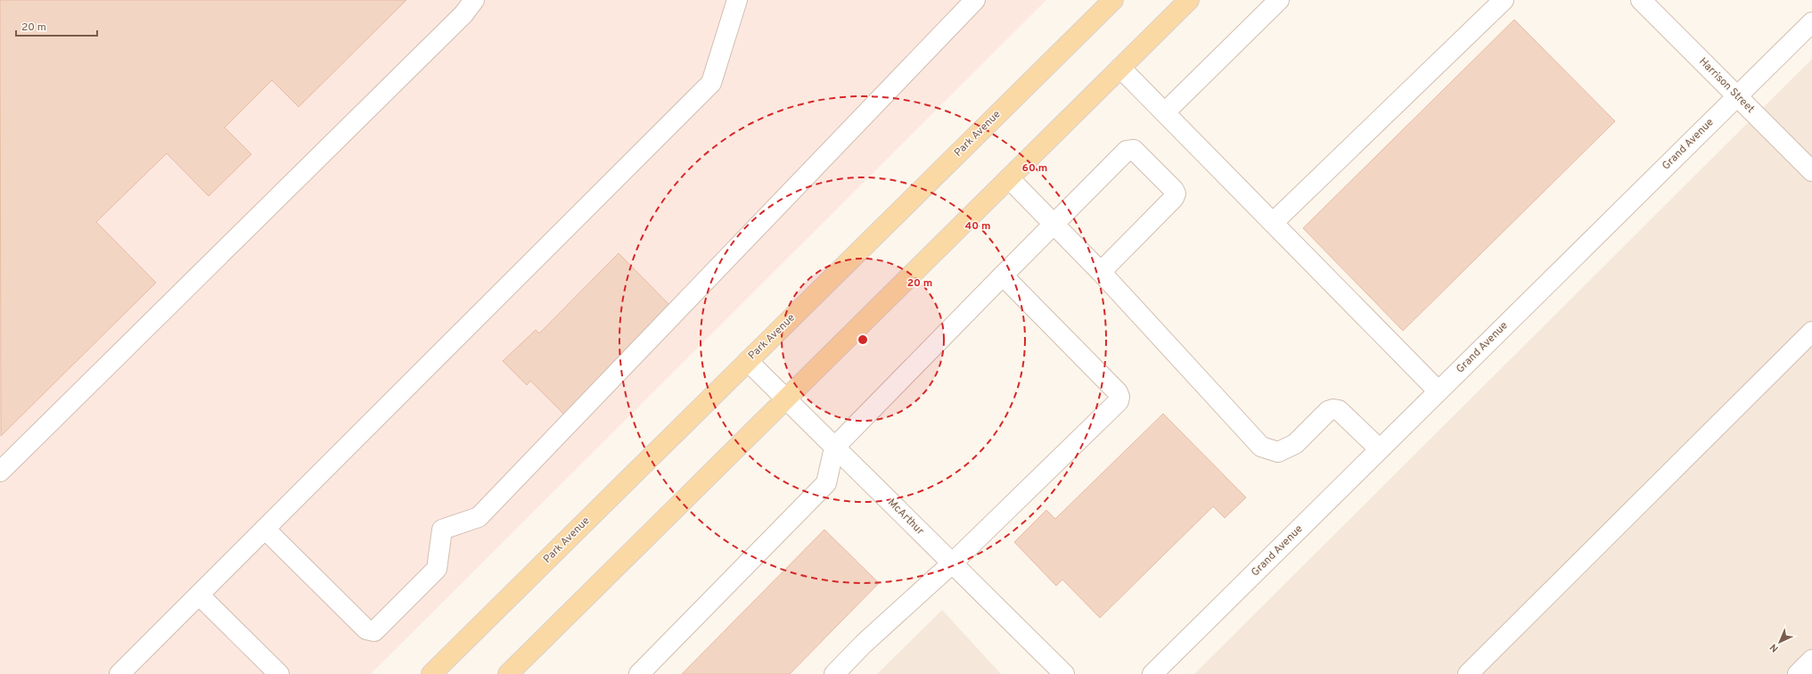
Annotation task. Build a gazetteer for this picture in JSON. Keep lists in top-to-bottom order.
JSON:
{
  "streets": {
    "main road": ["Park Avenue"],
    "street": ["Harrison Street", "Grand Avenue", "McArthur"]
  },
  "crossings": [
    ["Harrison Street", "Grand Avenue"],
    ["Park Avenue", "McArthur"]
  ],
  "scale_bar": "20 m",
  "north": "bottom left",
  "rings": ["60 m", "40 m", "20 m"]
}
